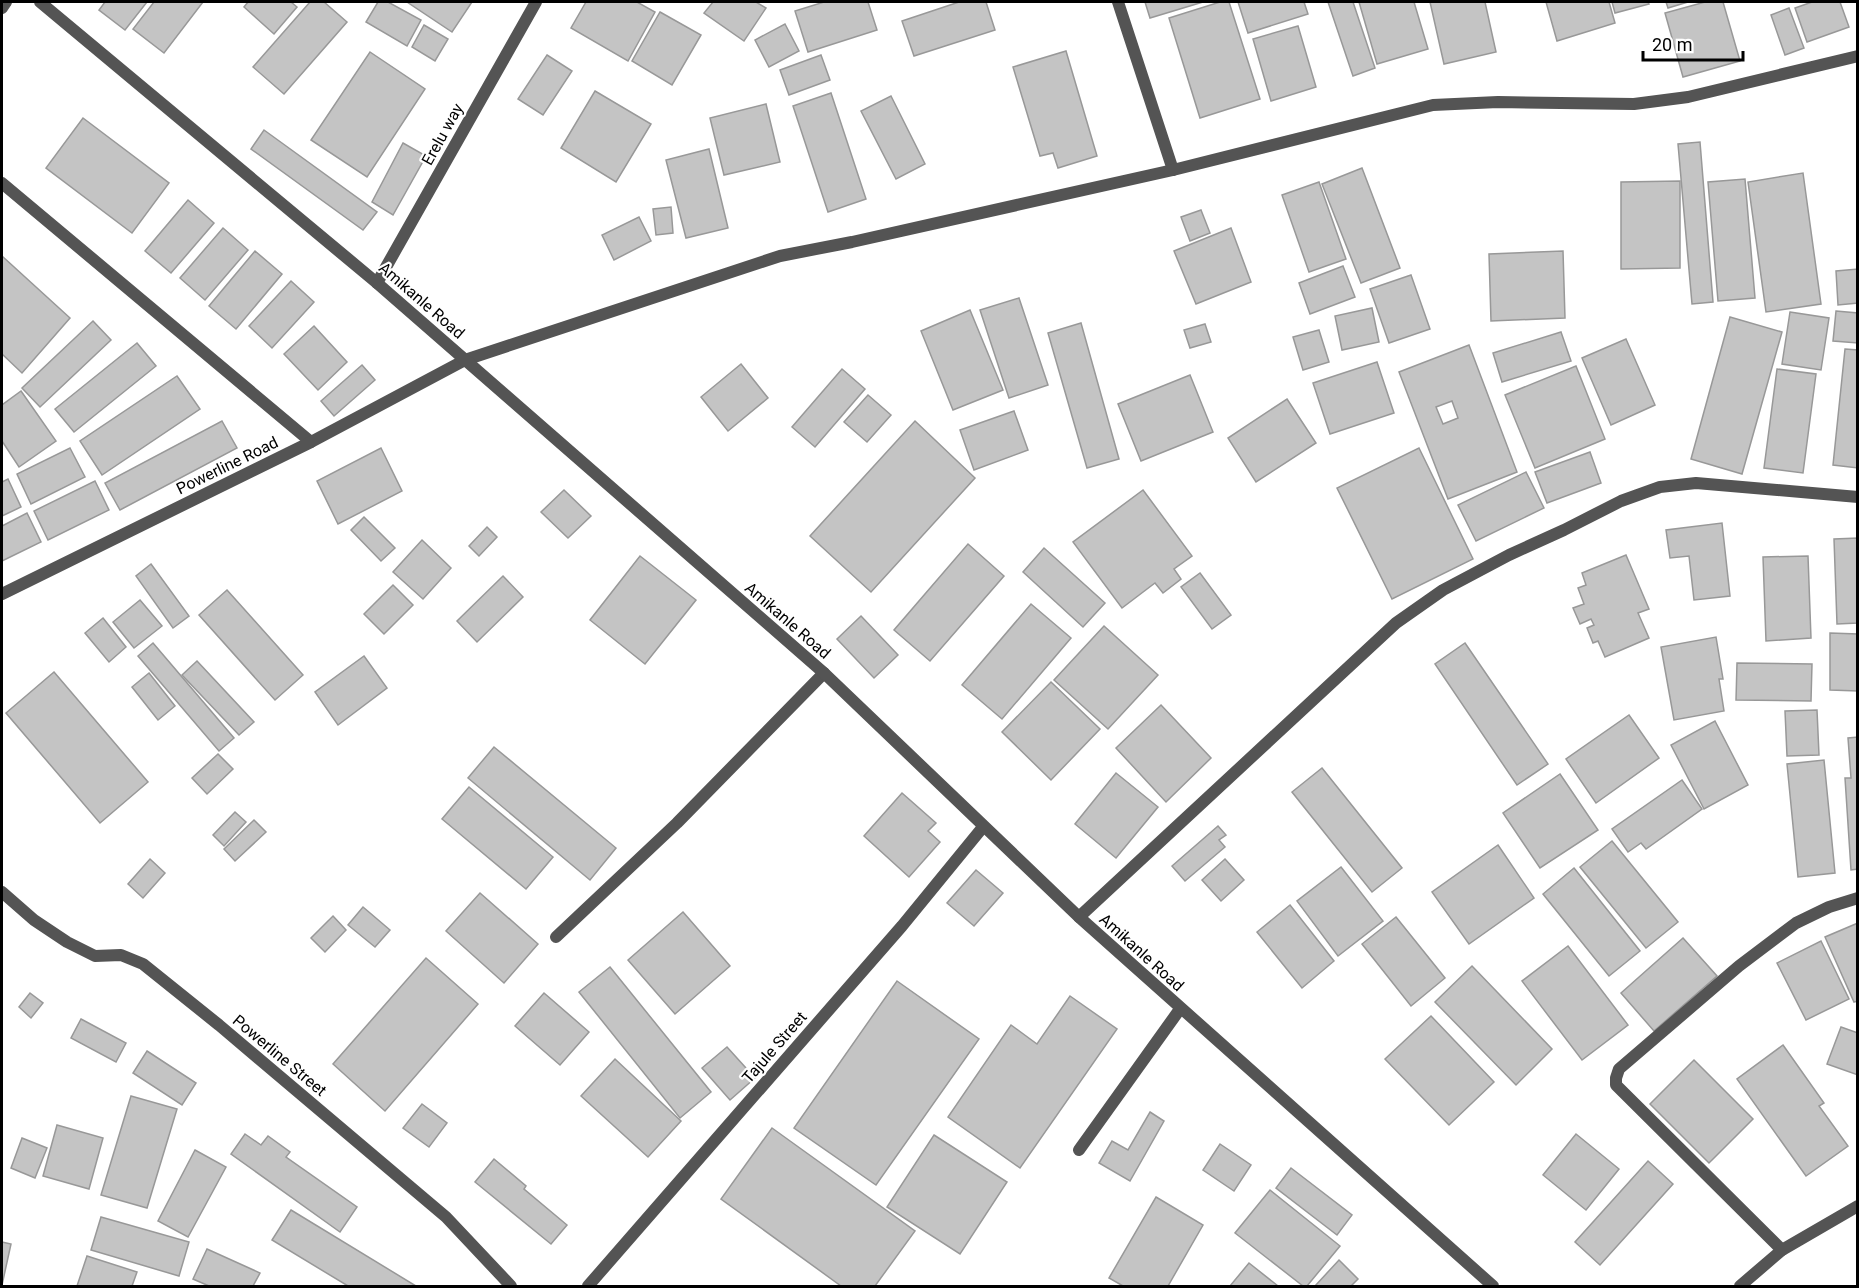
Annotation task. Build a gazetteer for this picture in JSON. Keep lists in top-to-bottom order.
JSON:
{
  "streets": {
    "street": [
      "Erelu way",
      "Amikanle Road",
      "Powerline Road",
      "Tajule Street",
      "Powerline Street"
    ]
  },
  "crossings": [
    ["Erelu way", "Amikanle Road"],
    ["Amikanle Road", "Powerline Road"],
    ["Amikanle Road", "Tajule Street"]
  ],
  "scale_bar": "20 m"
}
